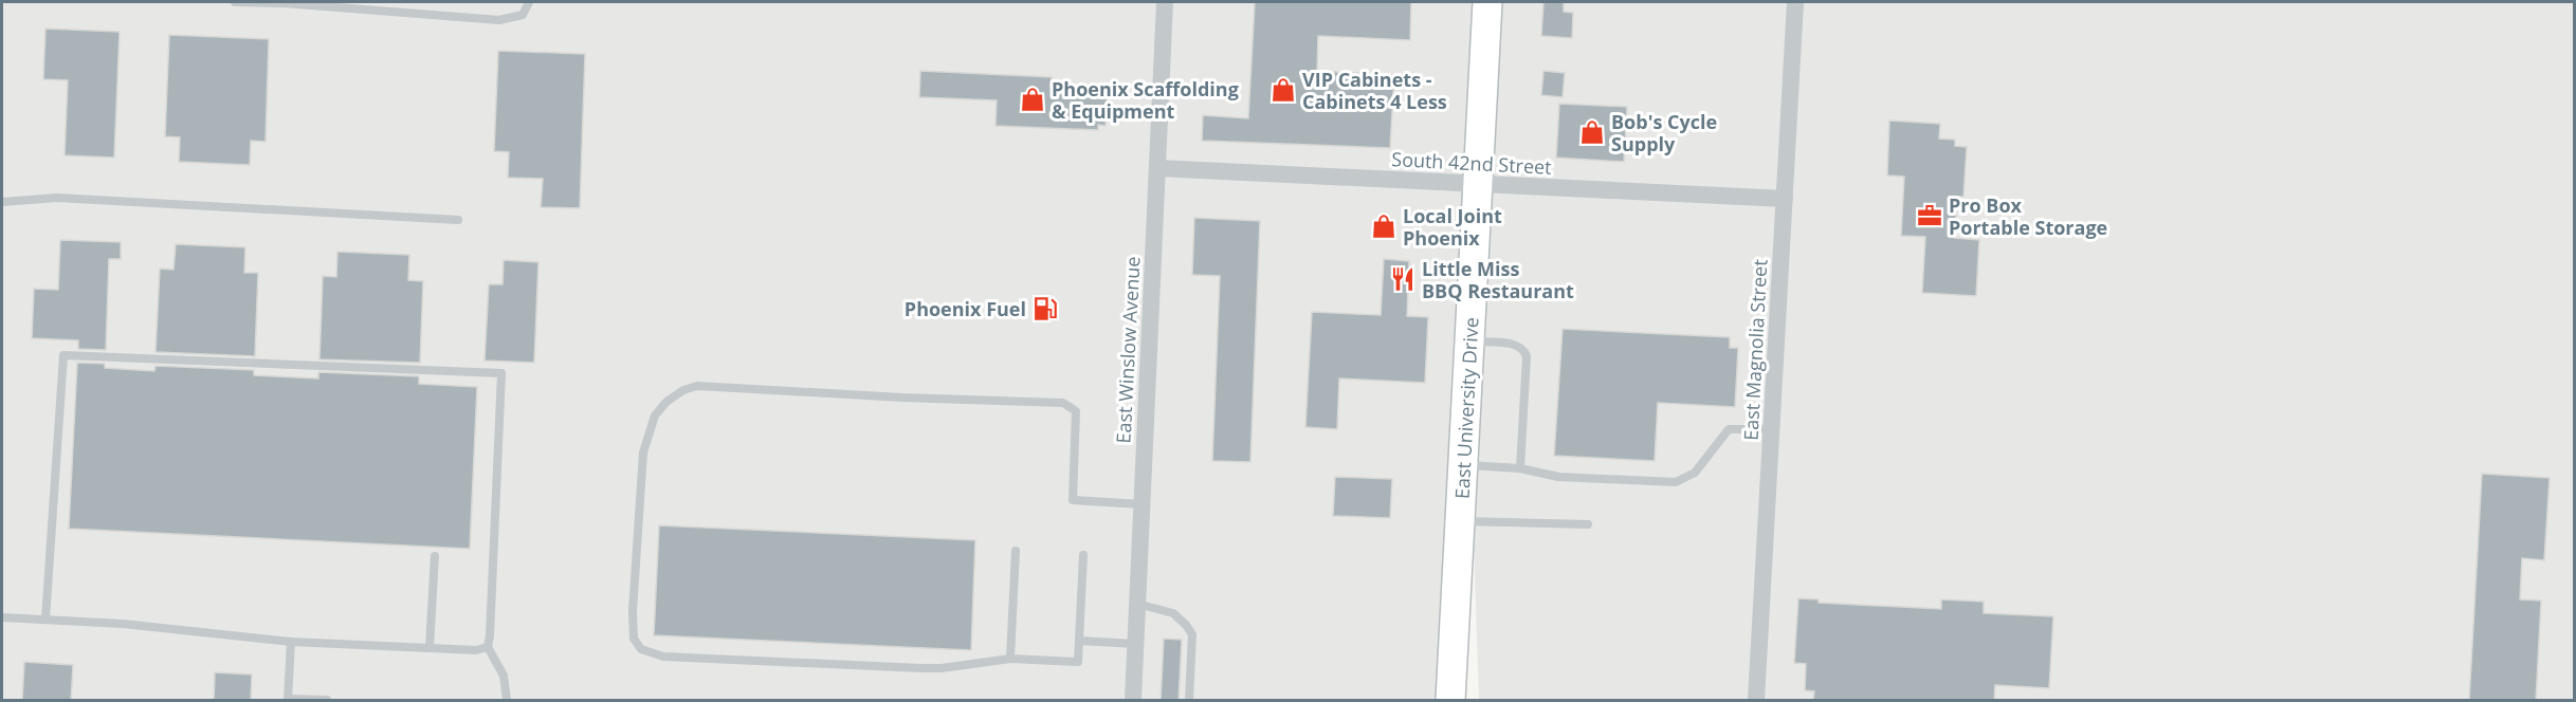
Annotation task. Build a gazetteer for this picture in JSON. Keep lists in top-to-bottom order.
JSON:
{
  "streets": {
    "main road": ["East University Drive"],
    "street": ["South 42nd Street", "East Winslow Avenue", "East Magnolia Street"]
  },
  "crossings": [
    ["South 42nd Street", "East Winslow Avenue"],
    ["South 42nd Street", "East Magnolia Street"],
    ["South 42nd Street", "East University Drive"]
  ],
  "places": {
    "shop": [
      "VIP Cabinets - Cabinets 4 Less",
      "Phoenix Scaffolding & Equipment",
      "Bob's Cycle Supply",
      "Local Joint Phoenix"
    ],
    "office": ["Pro Box Portable Storage"],
    "restaurant": ["Little Miss BBQ Restaurant"],
    "fuel station": ["Phoenix Fuel"]
  }
}
